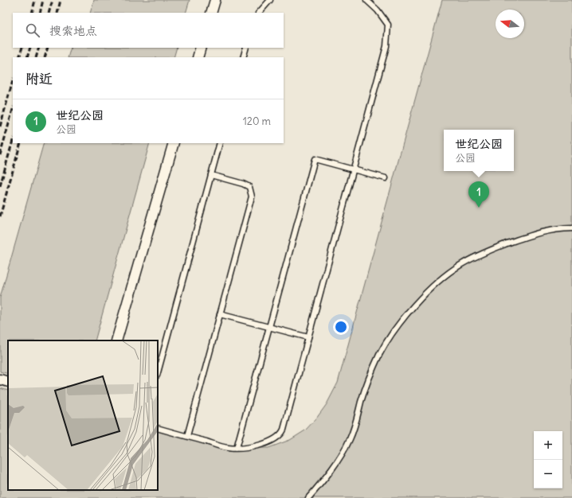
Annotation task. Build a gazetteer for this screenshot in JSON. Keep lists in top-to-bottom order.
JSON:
{
  "north": "left",
  "page": {
    "search": "搜索地点",
    "heading": "附近",
    "list": [
      {
        "mark": "1",
        "name": "世纪公园",
        "note": "公园",
        "value": "120 m"
      }
    ],
    "popup": ["世纪公园", "公园"],
    "pins": "1",
    "map_buttons": ["+", "−"]
  }
}
